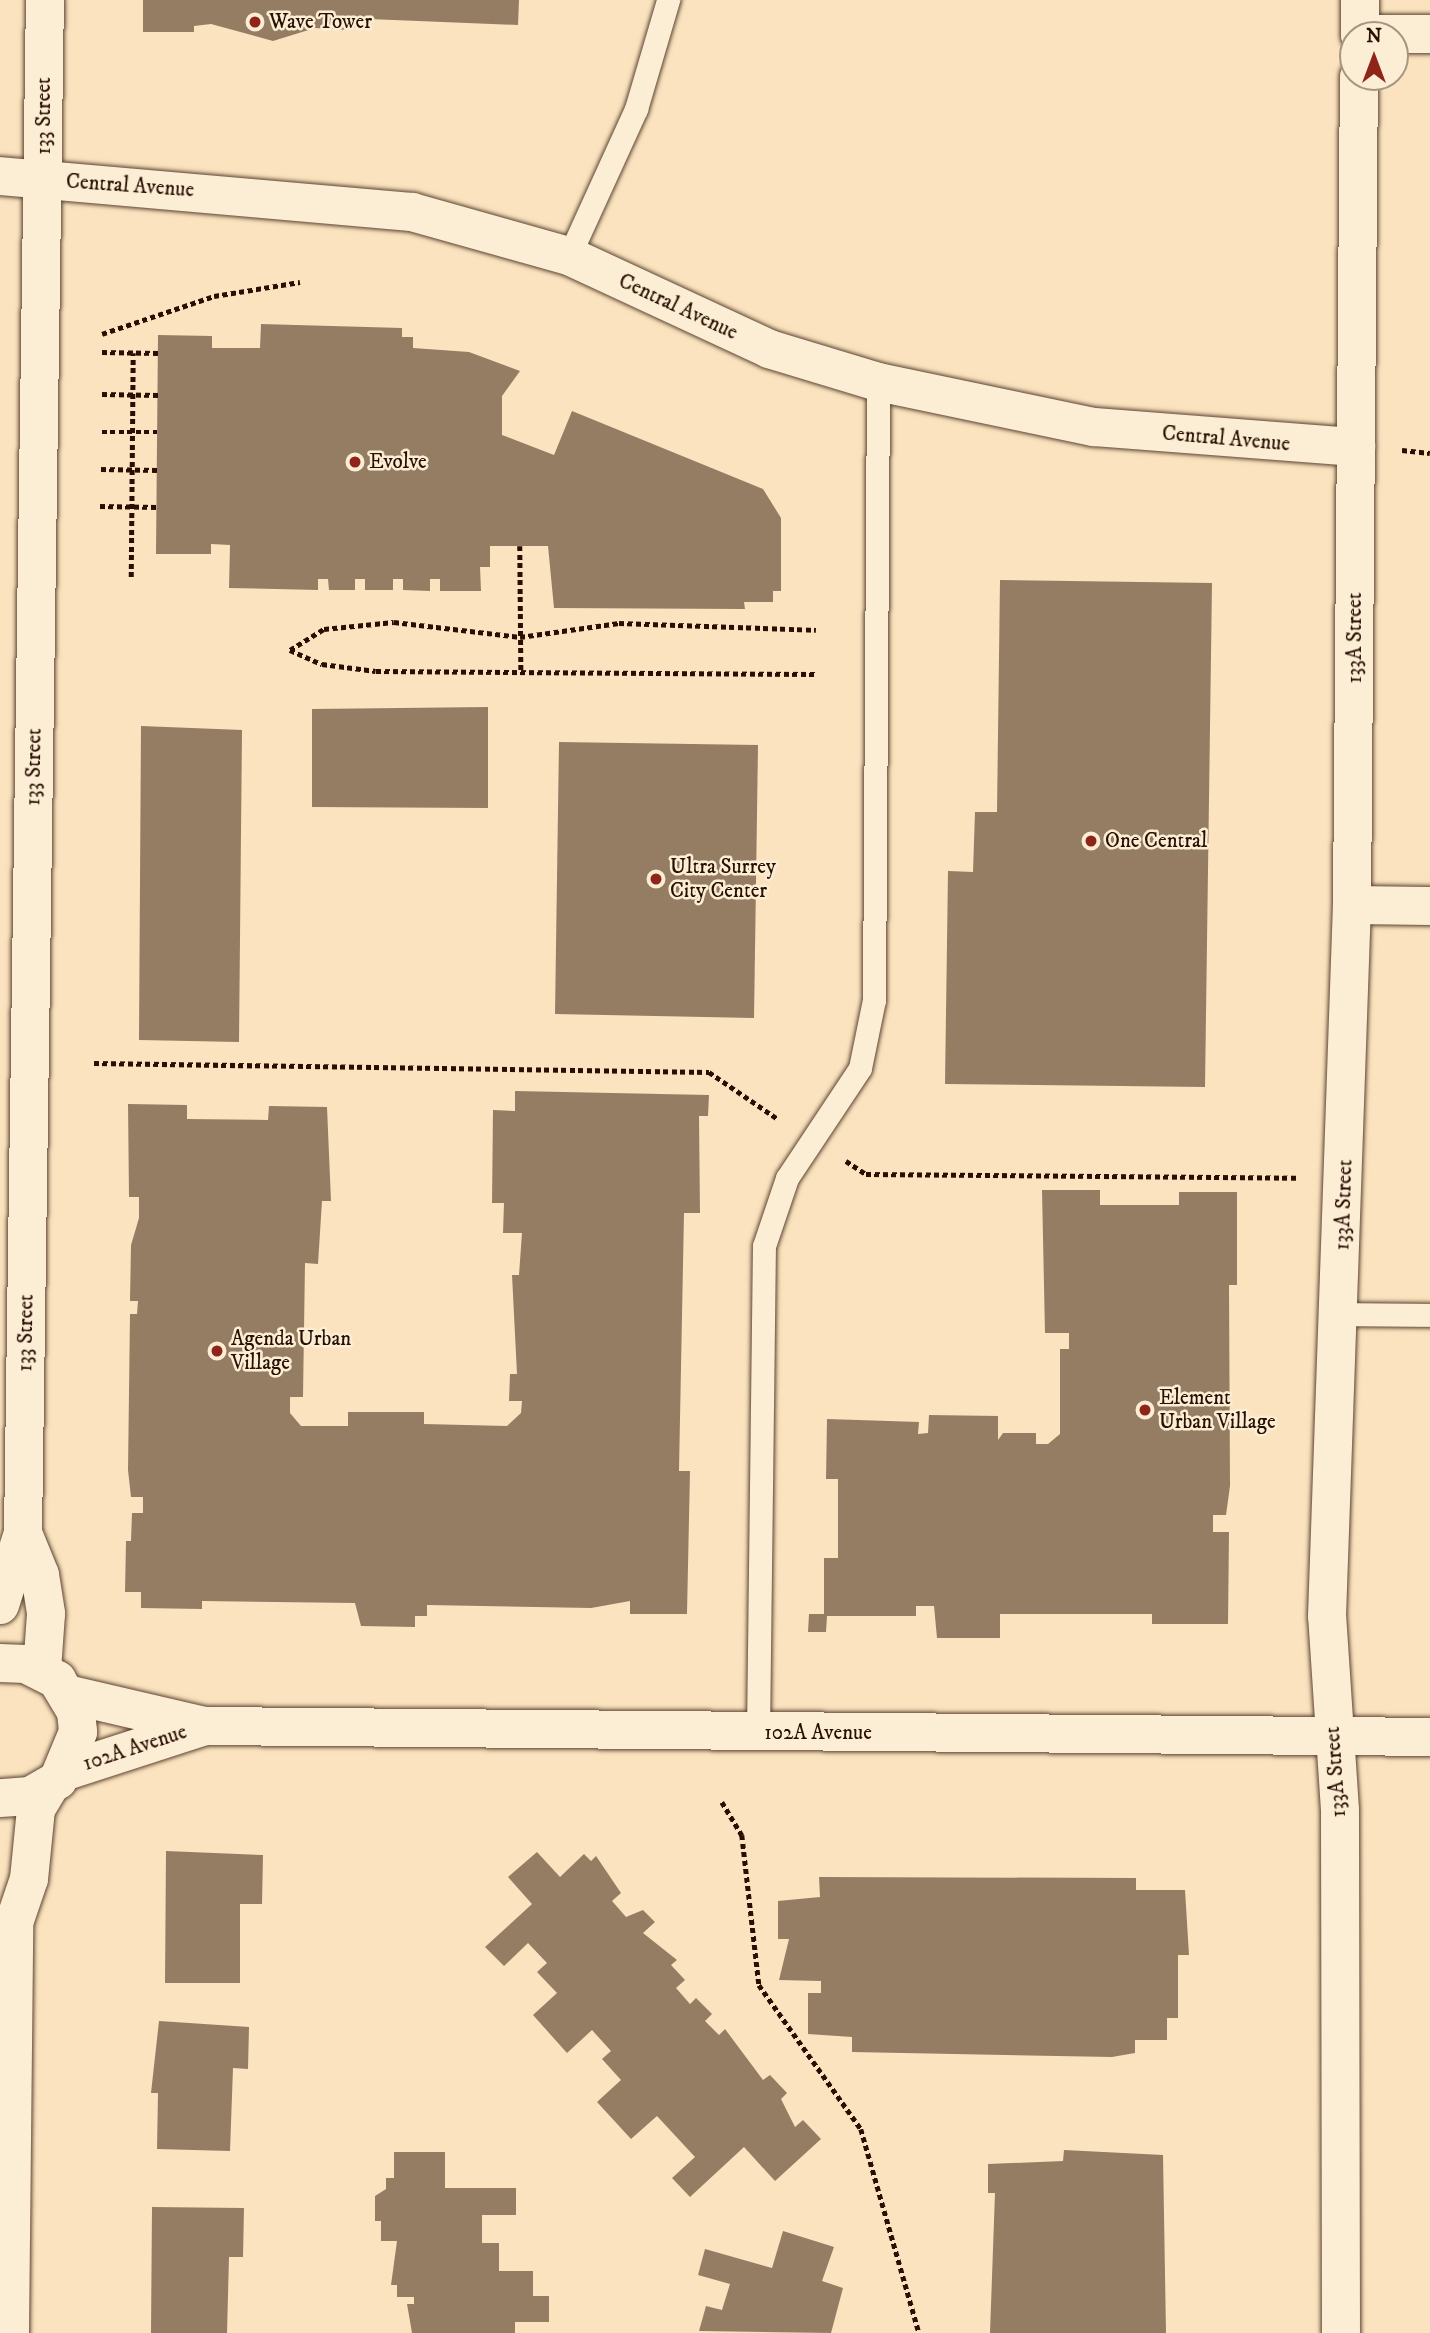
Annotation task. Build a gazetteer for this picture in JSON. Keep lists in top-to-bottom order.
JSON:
{
  "streets": {
    "street": [
      "133 Street",
      "Central Avenue",
      "133A Street",
      "102A Avenue"
    ]
  },
  "crossings": [
    ["133 Street", "Central Avenue"],
    ["133 Street", "102A Avenue"],
    ["Central Avenue", "133A Street"],
    ["133A Street", "102A Avenue"]
  ],
  "places": [
    "Wave Tower",
    "Evolve",
    "One Central",
    "Ultra Surrey City Center",
    "Agenda Urban Village",
    "Element Urban Village"
  ],
  "north": "top"
}
